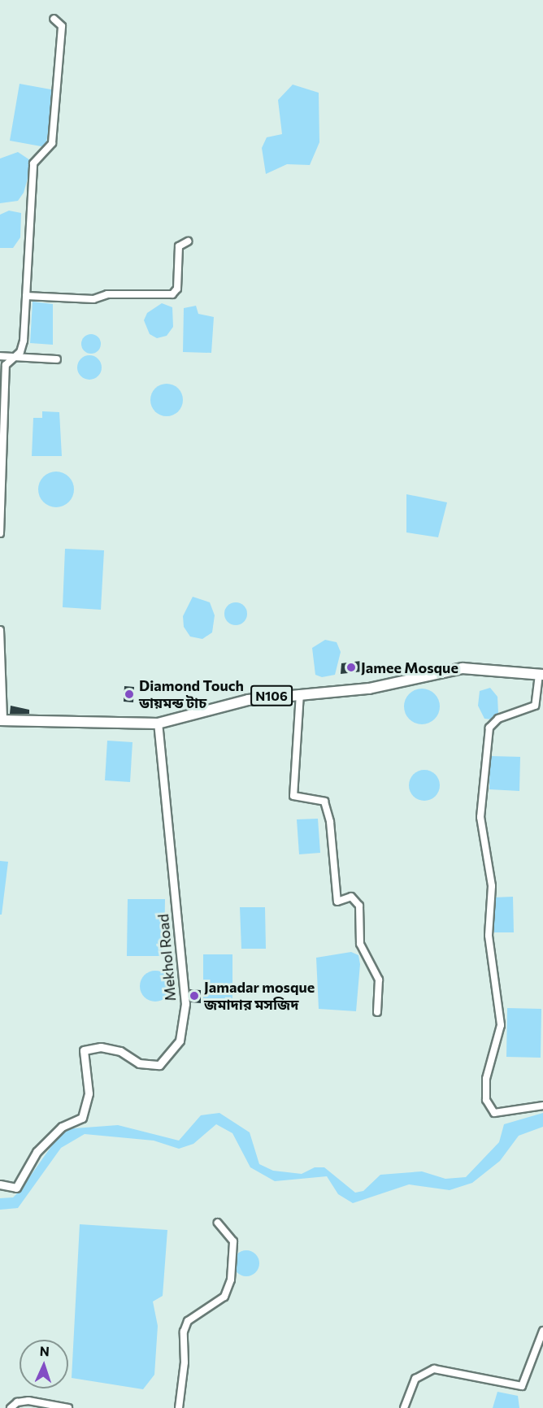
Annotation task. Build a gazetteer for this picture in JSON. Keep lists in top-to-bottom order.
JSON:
{
  "streets": {
    "highway": ["N106"],
    "street": ["Mekhol Road"]
  },
  "crossings": [
    ["N106", "Mekhol Road"]
  ],
  "places": ["Jamee Mosque", "Diamond Touch ডায়মন্ড টাচ", "Jamadar mosque জমাদার মসজিদ"],
  "north": "top"
}
